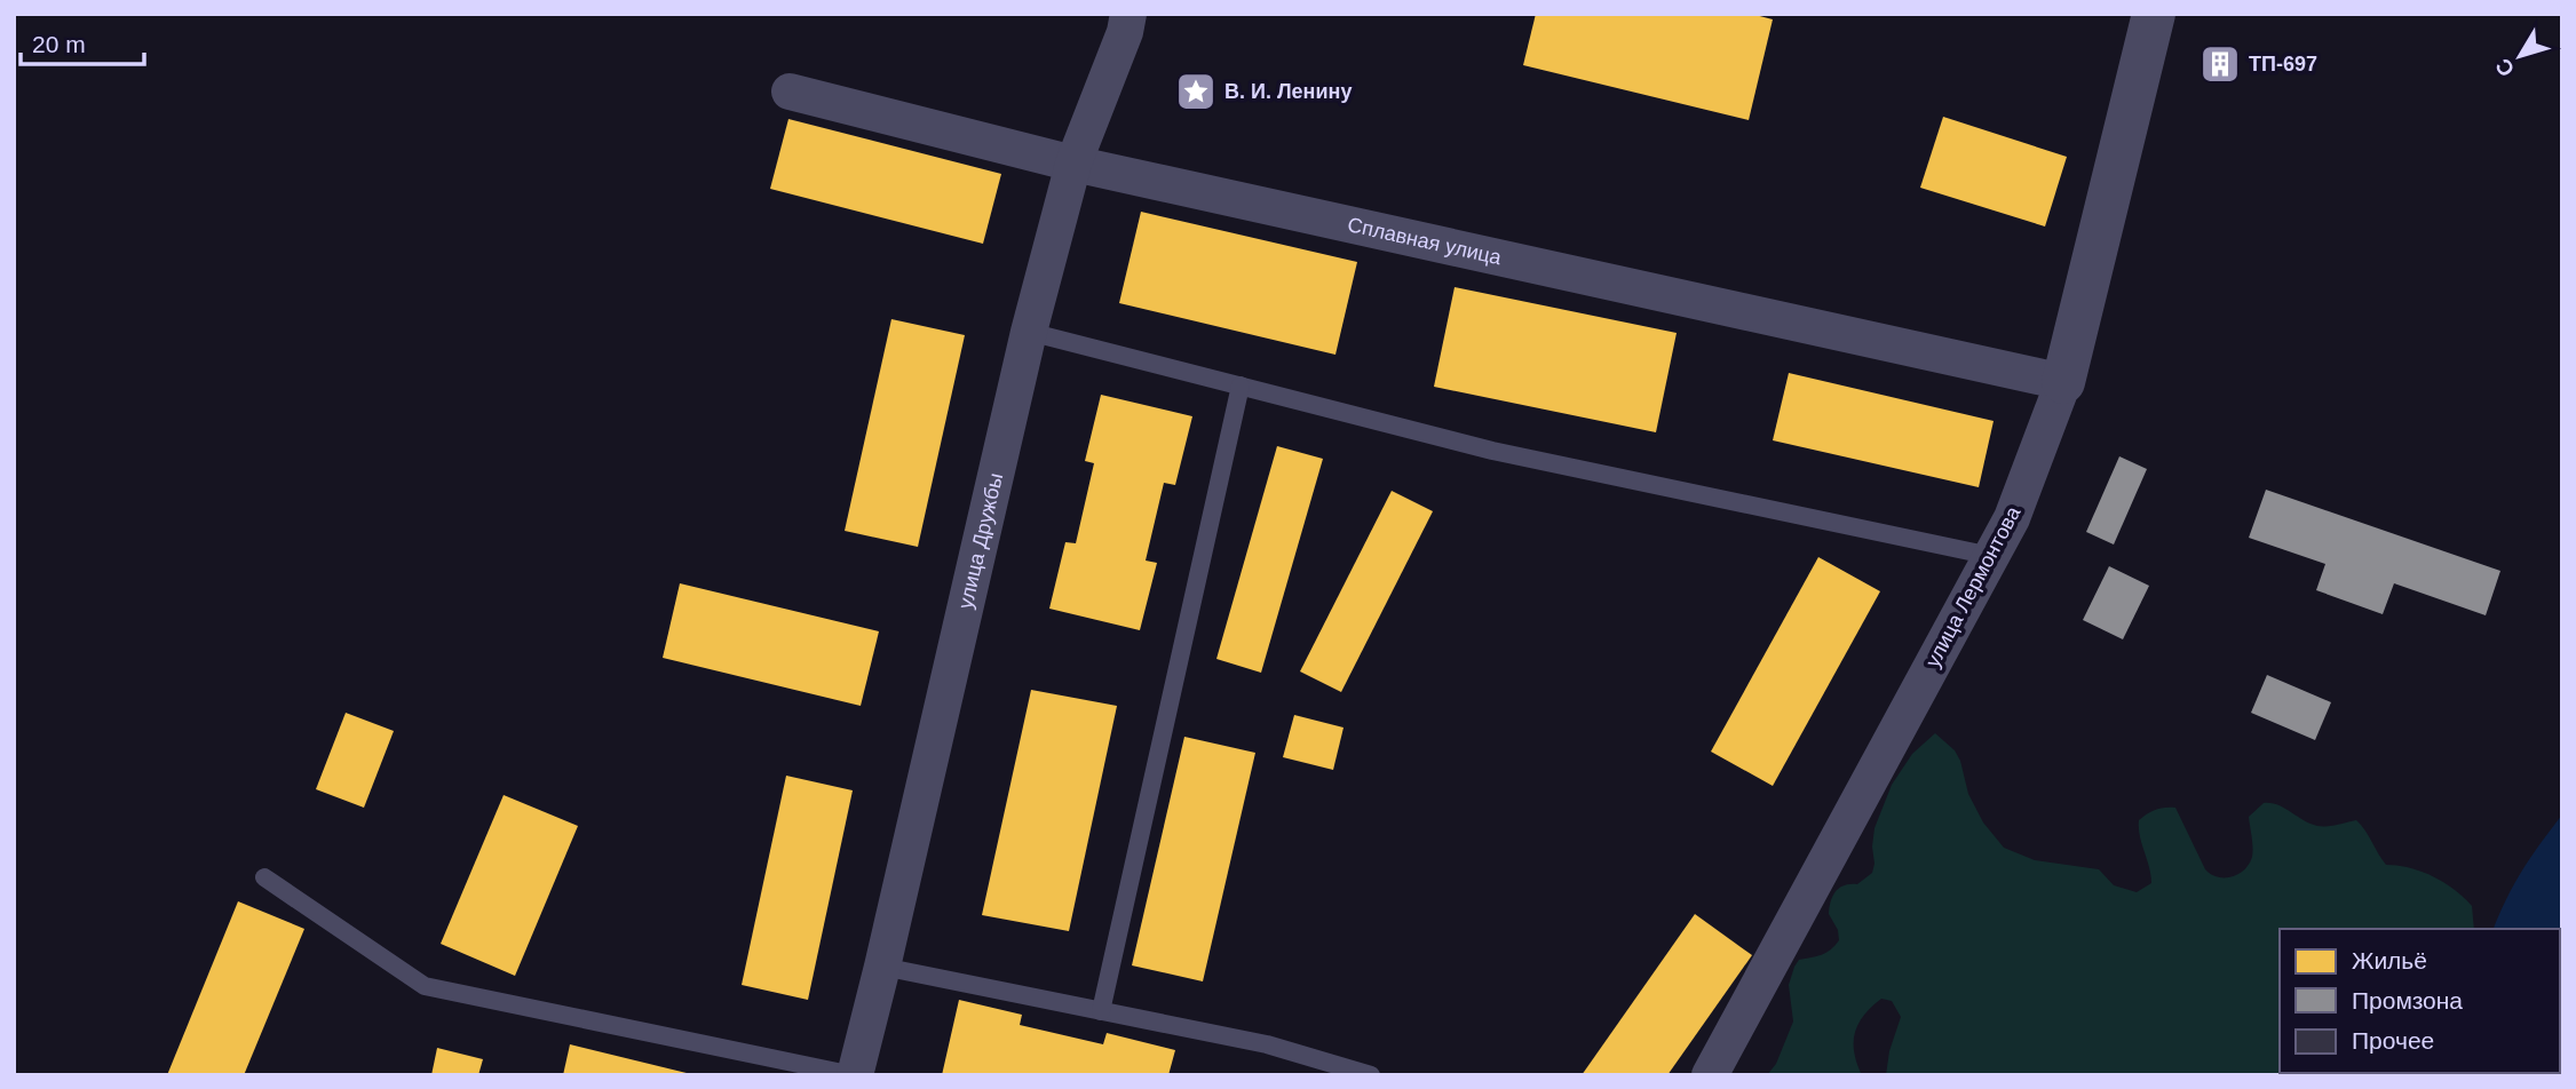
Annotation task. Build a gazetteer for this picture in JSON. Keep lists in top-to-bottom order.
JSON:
{
  "streets": {
    "street": ["Сплавная улица", "улица Дружбы", "улица Лермонтова"]
  },
  "crossings": [
    ["Сплавная улица", "улица Дружбы"],
    ["Сплавная улица", "улица Лермонтова"]
  ],
  "places": {
    "building": ["ТП-697"],
    "place": ["В. И. Ленину"]
  },
  "legend": ["Жильё", "Промзона", "Прочее"],
  "scale_bar": "20 m",
  "north": "bottom left"
}
